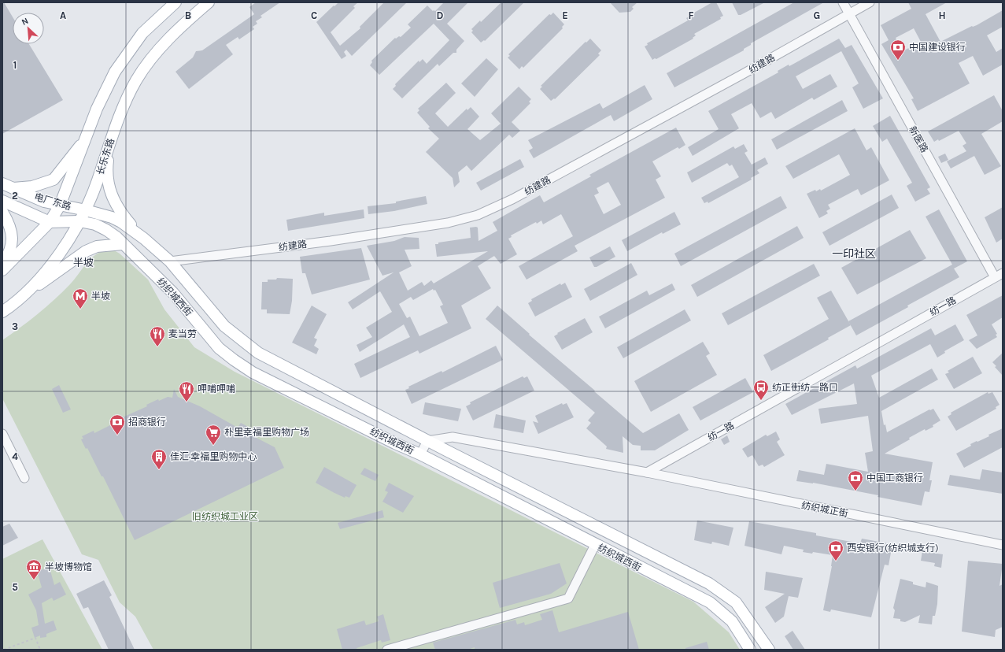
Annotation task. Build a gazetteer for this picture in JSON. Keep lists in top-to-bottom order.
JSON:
{
  "streets": {
    "main road": ["长乐东路", "电厂东路", "纺织城西街"],
    "street": [
      "纺建路",
      "新医路",
      "纺一路",
      "纺织城正街"
    ]
  },
  "crossings": [
    ["纺建路", "新医路"],
    ["纺建路", "纺织城西街"],
    ["新医路", "纺一路"],
    ["长乐东路", "电厂东路"],
    ["长乐东路", "纺织城西街"],
    ["电厂东路", "纺织城西街"],
    ["纺一路", "纺织城正街"]
  ],
  "districts": ["一印社区", "半坡"],
  "parks": ["旧纺织城工业区"],
  "places": {
    "bank": [
      "中国建设银行",
      "招商银行",
      "中国工商银行",
      "西安银行(纺织城支行)"
    ],
    "metro station": ["半坡"],
    "restaurant": ["麦当劳", "呷哺呷哺"],
    "bus stop": ["纺正街纺一路口"],
    "supermarket": ["朴里幸福里购物广场"],
    "building": ["佳汇·幸福里购物中心"],
    "museum": ["半坡博物馆"]
  },
  "north": "top left",
  "grid": {
    "columns": [
      "A",
      "B",
      "C",
      "D",
      "E",
      "F",
      "G",
      "H"
    ],
    "rows": [
      "1",
      "2",
      "3",
      "4",
      "5"
    ]
  }
}
